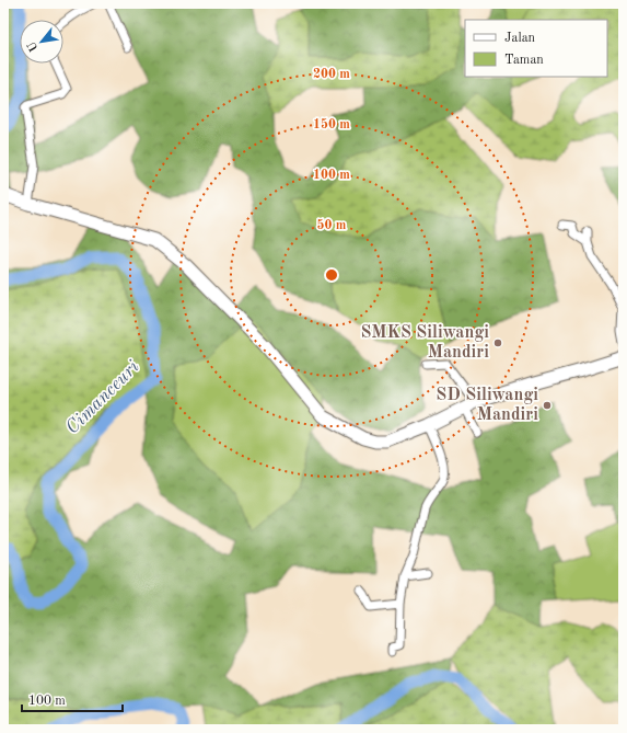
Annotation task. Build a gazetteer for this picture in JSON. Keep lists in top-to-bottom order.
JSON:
{
  "water": ["Cimanceuri"],
  "places": ["SMKS Siliwangi Mandiri", "SD Siliwangi Mandiri"],
  "legend": ["Jalan", "Taman"],
  "scale_bar": "100 m",
  "north": "bottom left",
  "rings": [
    "200 m",
    "150 m",
    "100 m",
    "50 m"
  ]
}
